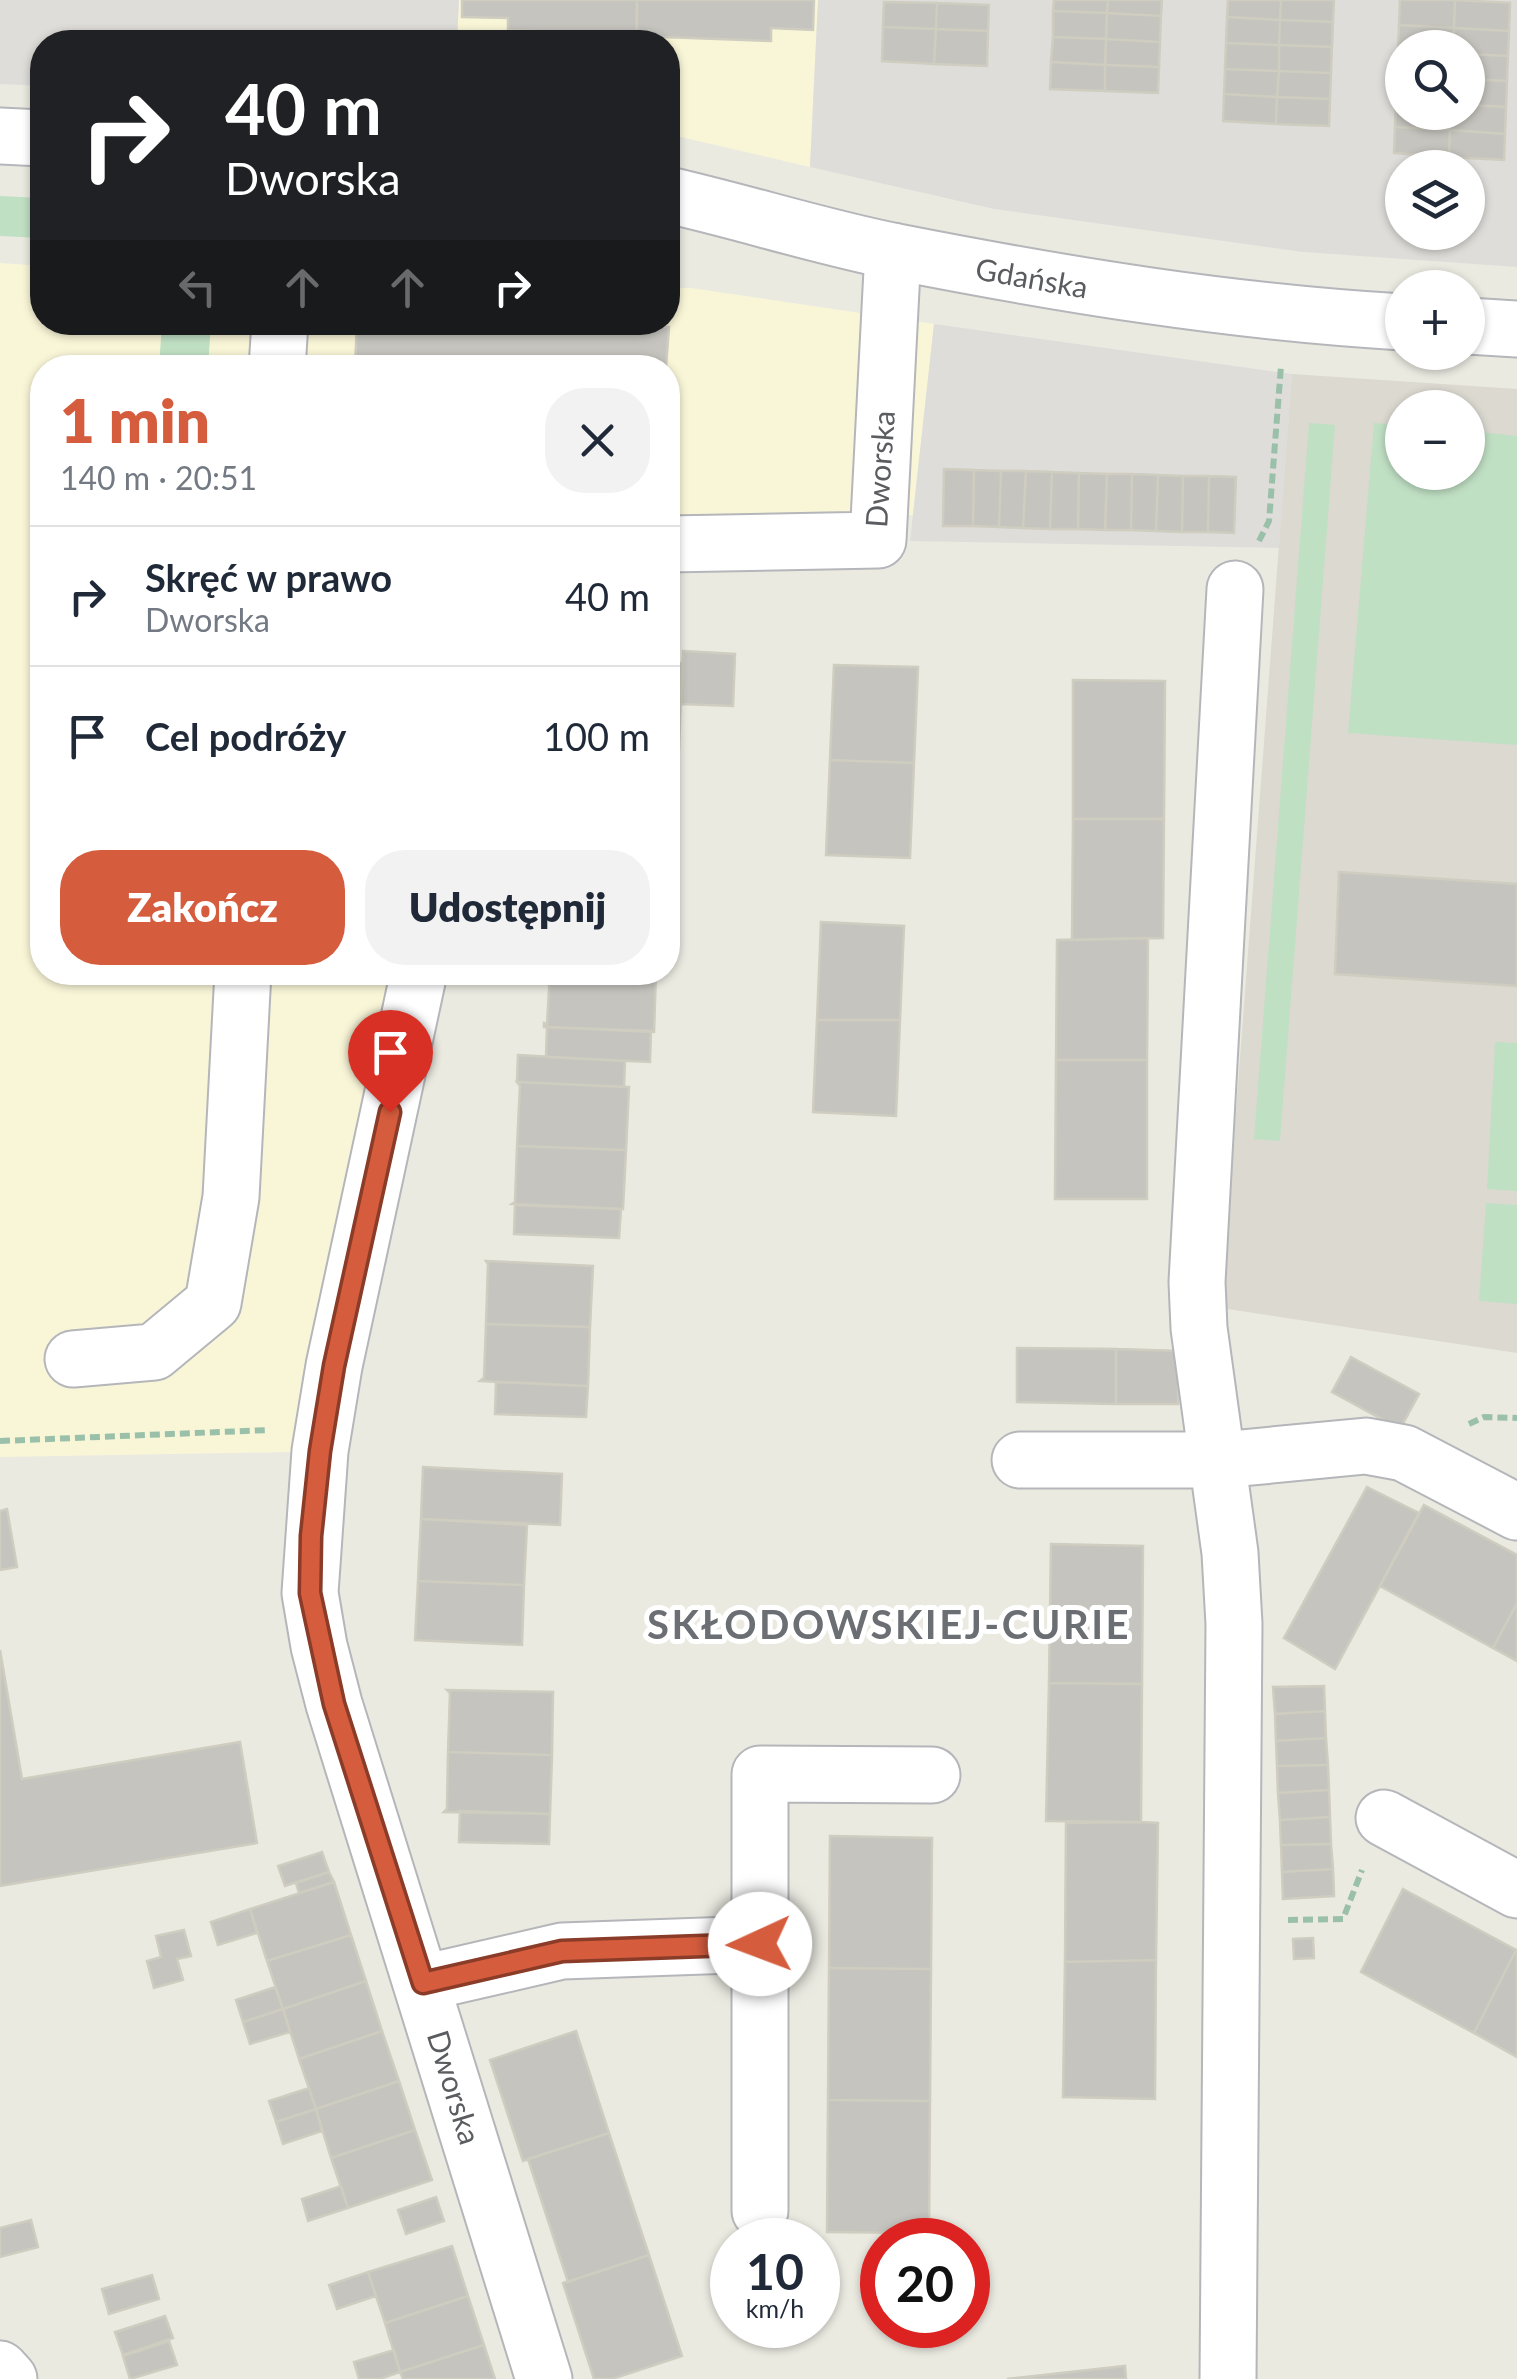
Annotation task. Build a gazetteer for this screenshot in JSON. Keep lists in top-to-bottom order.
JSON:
{
  "streets": {
    "street": ["Gdańska", "Dworska"]
  },
  "crossings": [
    ["Gdańska", "Dworska"]
  ],
  "districts": ["SKŁODOWSKIEJ-CURIE"],
  "page": {
    "map_buttons": ["+", "−"],
    "turn": ["40 m", "Dworska"],
    "heading": ["1 min", "140 m · 20:51"],
    "list": [
      {
        "name": "Skręć w prawo",
        "note": "Dworska",
        "value": "40 m"
      },
      {
        "name": "Cel podróży",
        "value": "100 m"
      }
    ],
    "buttons": ["Zakończ", "Udostępnij"],
    "speed": "10 km/h",
    "limit": "20"
  }
}
